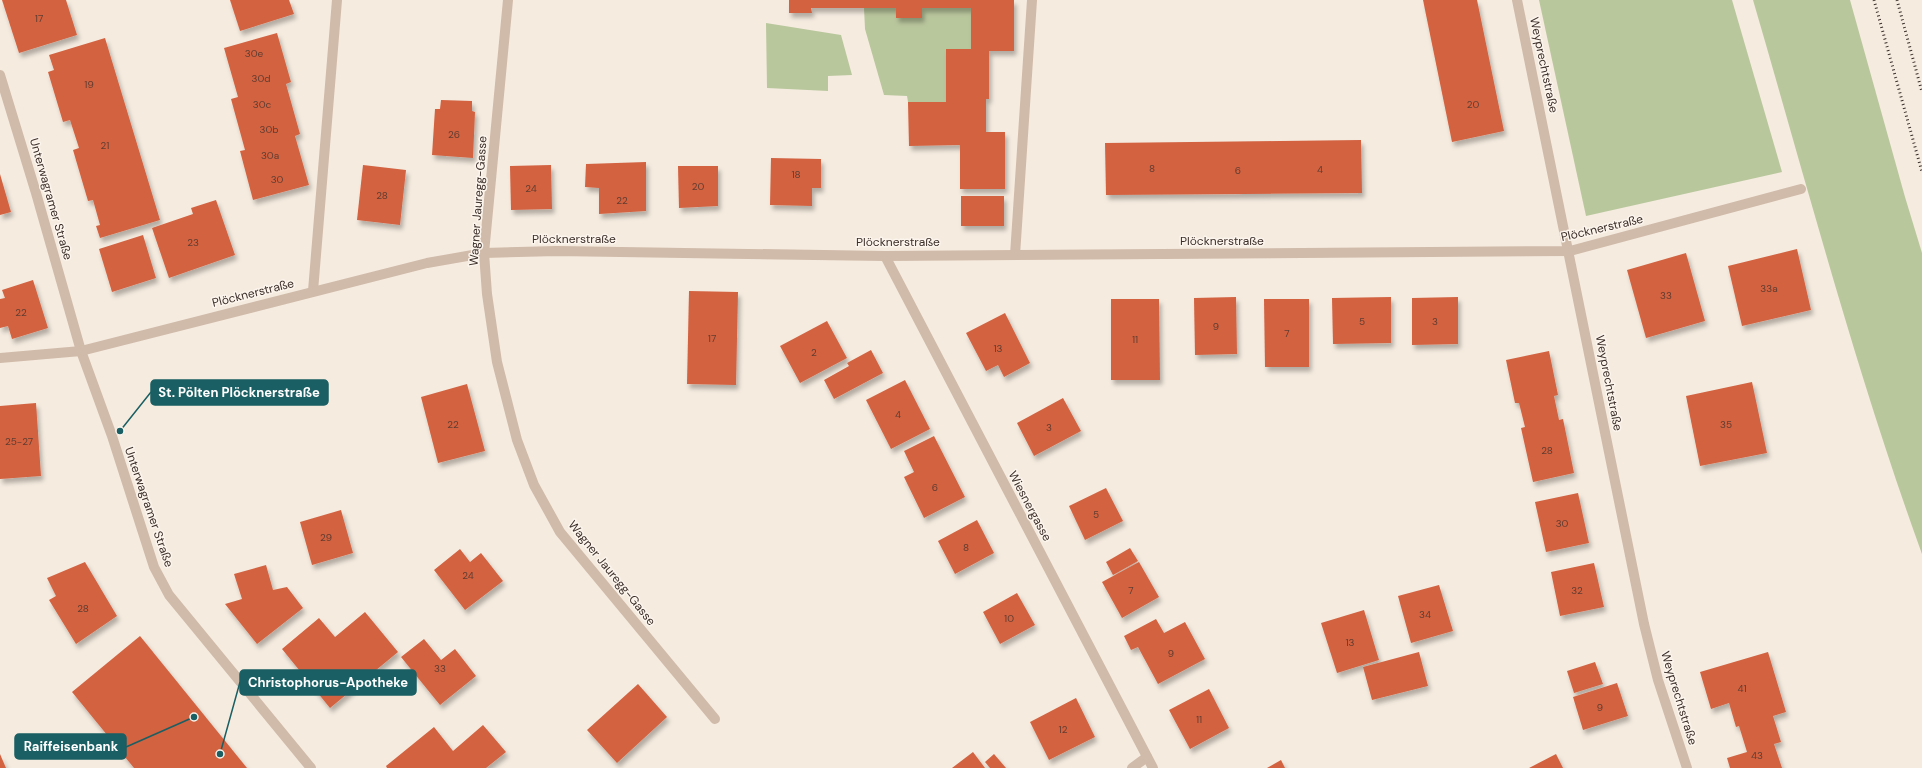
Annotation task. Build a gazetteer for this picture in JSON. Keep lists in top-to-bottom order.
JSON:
{
  "streets": {
    "street": [
      "Weyprechtstraße",
      "Unterwagramer Straße",
      "Wagner Jauregg-Gasse",
      "Plöcknerstraße",
      "Wiesnergasse"
    ]
  },
  "crossings": [
    ["Weyprechtstraße", "Plöcknerstraße"],
    ["Unterwagramer Straße", "Plöcknerstraße"],
    ["Wagner Jauregg-Gasse", "Plöcknerstraße"],
    ["Plöcknerstraße", "Wiesnergasse"]
  ],
  "places": ["St. Pölten Plöcknerstraße", "Raiffeisenbank", "Christophorus-Apotheke"],
  "house_numbers": [
    "17",
    "30e",
    "30d",
    "19",
    "30c",
    "20",
    "30b",
    "26",
    "21",
    "30a",
    "8",
    "4",
    "6",
    "18",
    "30",
    "20",
    "24",
    "28",
    "22",
    "23",
    "33a",
    "33",
    "22",
    "5",
    "3",
    "9",
    "7",
    "17",
    "11",
    "13",
    "2",
    "4",
    "22",
    "35",
    "3",
    "25-27",
    "28",
    "6",
    "5",
    "30",
    "29",
    "8",
    "24",
    "7",
    "32",
    "28",
    "34",
    "10",
    "13",
    "9",
    "33",
    "41",
    "9",
    "11",
    "12",
    "43"
  ]
}
